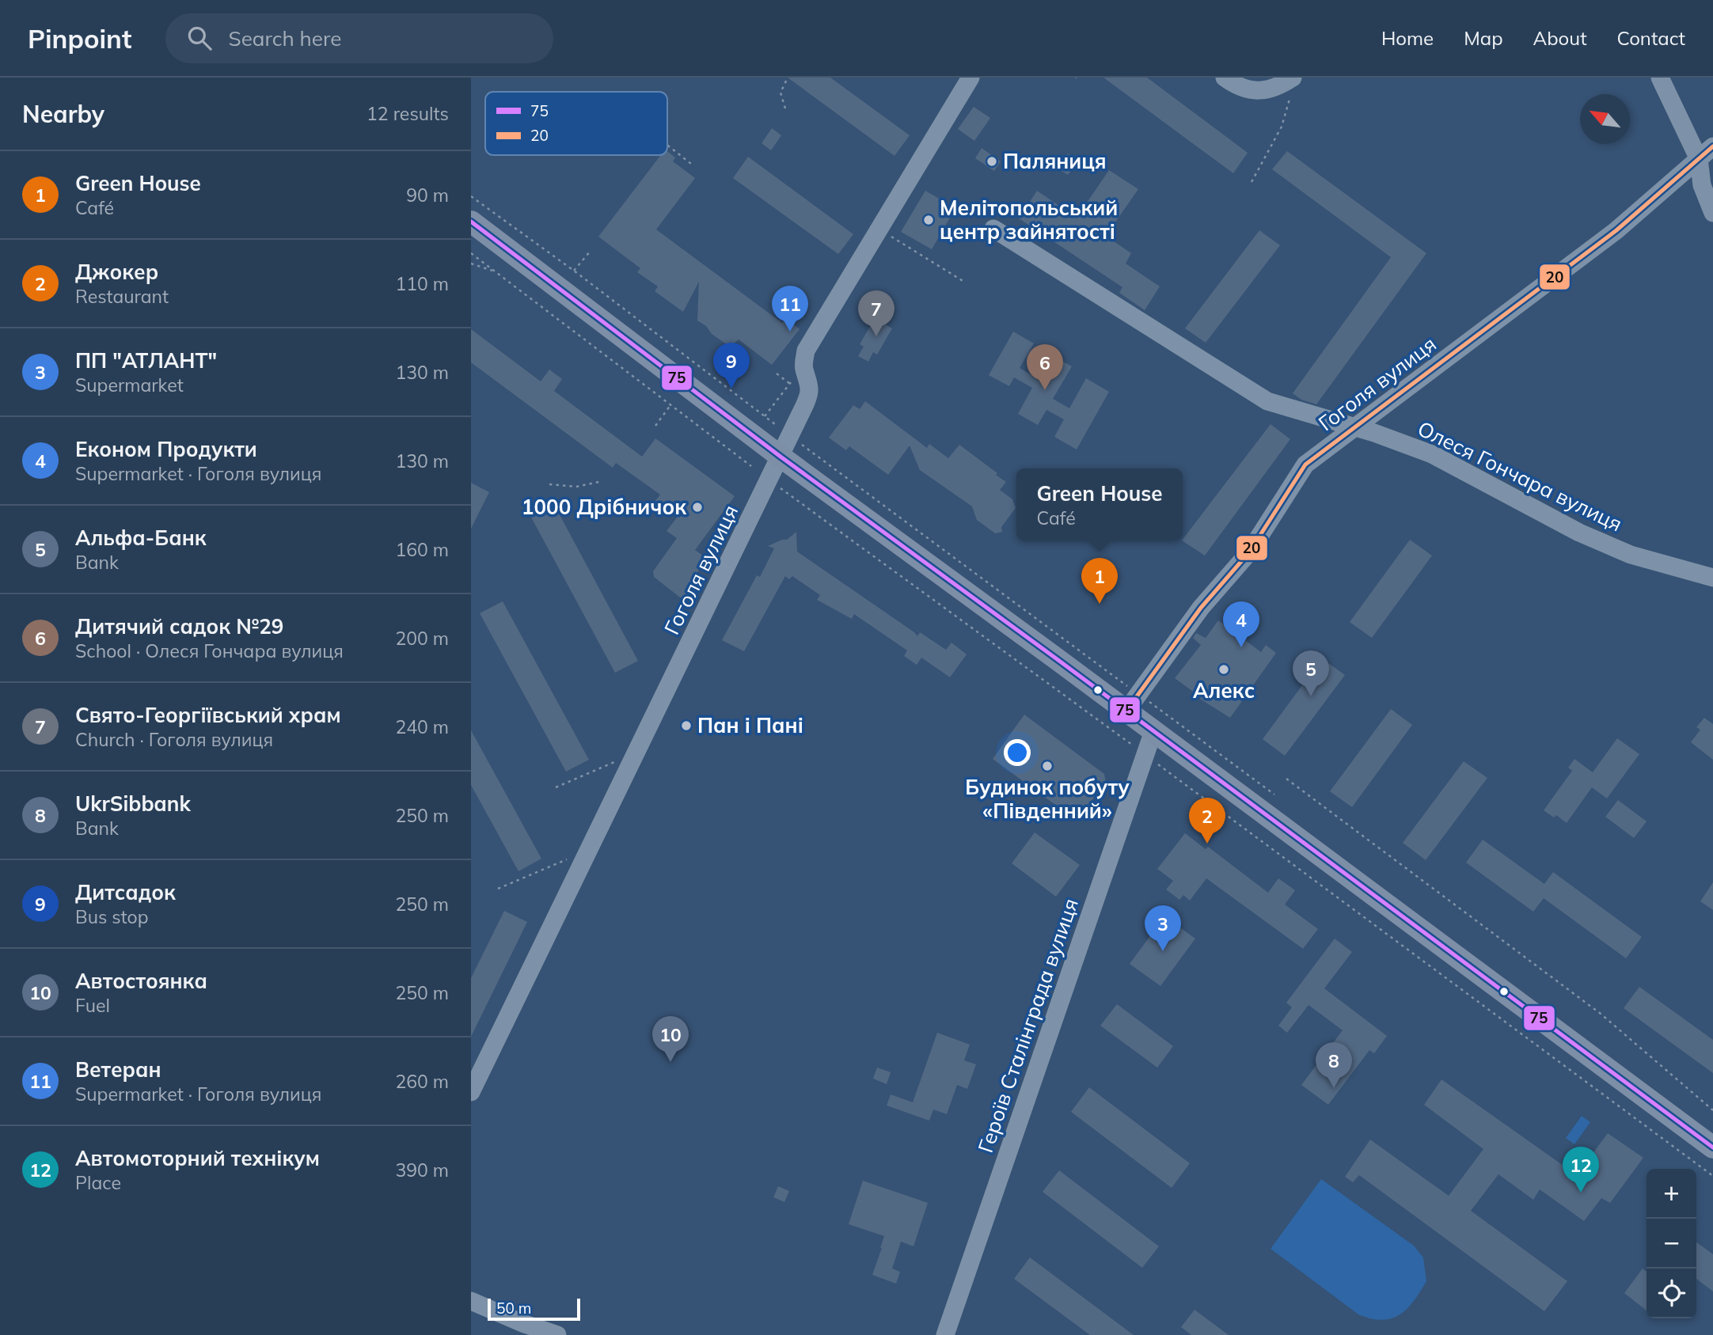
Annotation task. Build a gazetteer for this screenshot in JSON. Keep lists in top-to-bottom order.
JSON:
{
  "streets": {
    "street": ["Гоголя вулиця", "Олеся Гончара вулиця", "Героїв Сталінграда вулиця"]
  },
  "crossings": [
    ["Гоголя вулиця", "Олеся Гончара вулиця"]
  ],
  "places": [
    "Паляниця",
    "Мелітопольський центр зайнятості",
    "1000 Дрібничок",
    "Алекс",
    "Пан і Пані",
    "Будинок побуту «Південний»"
  ],
  "lines": ["transit line 20", "transit line 75"],
  "legend": ["75", "20"],
  "scale_bar": "50 m",
  "north": "top left",
  "page": {
    "header": "Pinpoint",
    "search": "Search here",
    "nav": [
      "Home",
      "Map",
      "About",
      "Contact"
    ],
    "heading": ["Nearby", "12 results"],
    "list": [
      {
        "mark": "1",
        "name": "Green House",
        "note": "Café",
        "value": "90 m"
      },
      {
        "mark": "2",
        "name": "Джокер",
        "note": "Restaurant",
        "value": "110 m"
      },
      {
        "mark": "3",
        "name": "ПП \"АТЛАНТ\"",
        "note": "Supermarket",
        "value": "130 m"
      },
      {
        "mark": "4",
        "name": "Економ Продукти",
        "note": "Supermarket · Гоголя вулиця",
        "value": "130 m"
      },
      {
        "mark": "5",
        "name": "Альфа-Банк",
        "note": "Bank",
        "value": "160 m"
      },
      {
        "mark": "6",
        "name": "Дитячий садок №29",
        "note": "School · Олеся Гончара вулиця",
        "value": "200 m"
      },
      {
        "mark": "7",
        "name": "Свято-Георгіївський храм",
        "note": "Church · Гоголя вулиця",
        "value": "240 m"
      },
      {
        "mark": "8",
        "name": "UkrSibbank",
        "note": "Bank",
        "value": "250 m"
      },
      {
        "mark": "9",
        "name": "Дитсадок",
        "note": "Bus stop",
        "value": "250 m"
      },
      {
        "mark": "10",
        "name": "Автостоянка",
        "note": "Fuel",
        "value": "250 m"
      },
      {
        "mark": "11",
        "name": "Ветеран",
        "note": "Supermarket · Гоголя вулиця",
        "value": "260 m"
      },
      {
        "mark": "12",
        "name": "Автомоторний технікум",
        "note": "Place",
        "value": "390 m"
      }
    ],
    "pins": [
      "11",
      "7",
      "9",
      "6",
      "1",
      "4",
      "5",
      "2",
      "3",
      "10",
      "8",
      "12"
    ],
    "popup": ["Green House", "Café"],
    "map_buttons": ["+", "−"],
    "scale": "50 m"
  }
}
